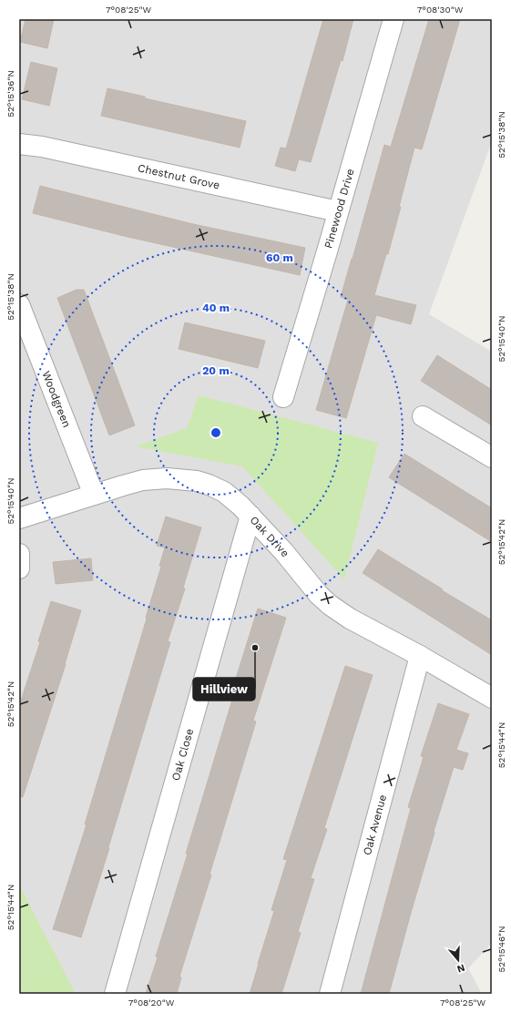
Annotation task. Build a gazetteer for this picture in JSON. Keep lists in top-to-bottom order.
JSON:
{
  "streets": {
    "street": [
      "Chestnut Grove",
      "Pinewood Drive",
      "Woodgreen",
      "Oak Drive",
      "Oak Close",
      "Oak Avenue"
    ]
  },
  "crossings": [
    ["Chestnut Grove", "Pinewood Drive"],
    ["Woodgreen", "Oak Drive"],
    ["Oak Drive", "Oak Close"],
    ["Oak Drive", "Oak Avenue"]
  ],
  "places": ["Hillview"],
  "north": "bottom",
  "coordinates": [
    "7°08'25\"W",
    "7°08'30\"W",
    "52°15'36\"N",
    "52°15'38\"N",
    "52°15'40\"N",
    "52°15'42\"N",
    "52°15'44\"N",
    "52°15'46\"N",
    "7°08'20\"W"
  ],
  "rings": ["60 m", "40 m", "20 m"]
}
